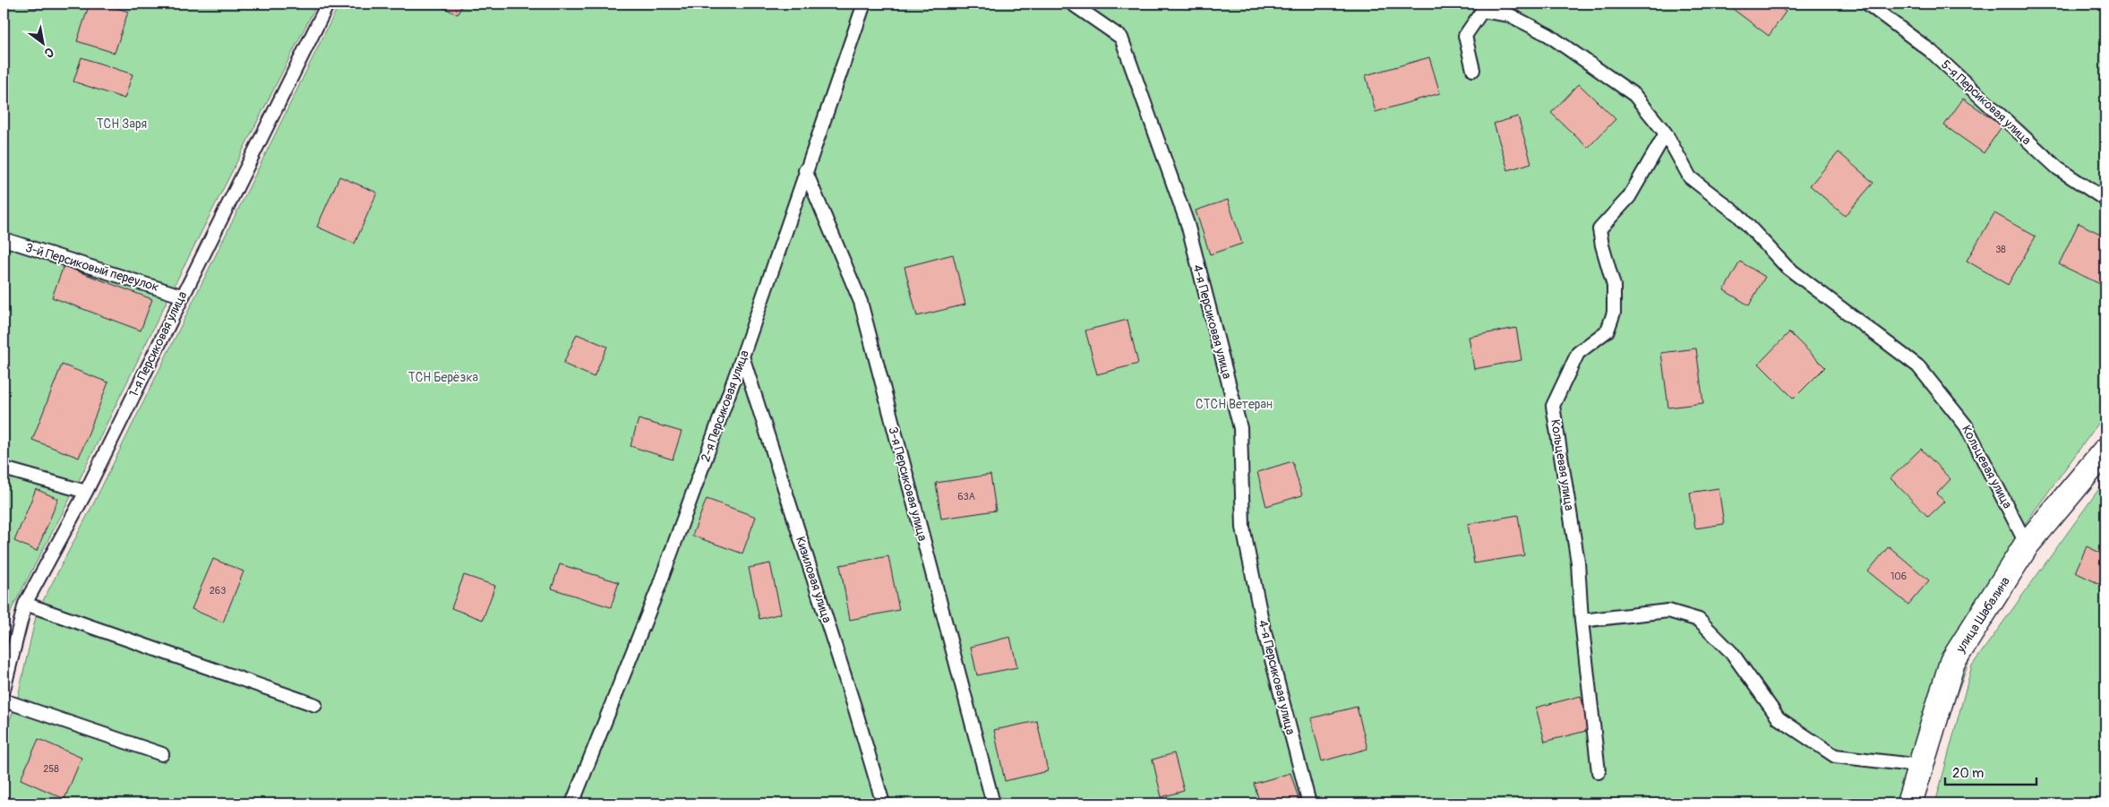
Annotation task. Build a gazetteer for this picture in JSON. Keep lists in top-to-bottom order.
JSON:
{
  "streets": {
    "main road": ["улица Шабалина"],
    "lane": [
      "5-я Персиковая улица",
      "3-й Персиковый переулок",
      "4-я Персиковая улица",
      "1-я Персиковая улица",
      "2-я Персиковая улица",
      "Кольцевая улица",
      "3-я Персиковая улица",
      "Кизиловая улица"
    ]
  },
  "crossings": [
    ["3-й Персиковый переулок", "1-я Персиковая улица"],
    ["2-я Персиковая улица", "3-я Персиковая улица"],
    ["2-я Персиковая улица", "Кизиловая улица"],
    ["Кольцевая улица", "улица Шабалина"]
  ],
  "parks": ["ТСН Заря", "ТСН Берёзка", "СТСН Ветеран"],
  "house_numbers": [
    "38",
    "63А",
    "106",
    "263",
    "258"
  ],
  "scale_bar": "20 m",
  "north": "bottom right"
}
